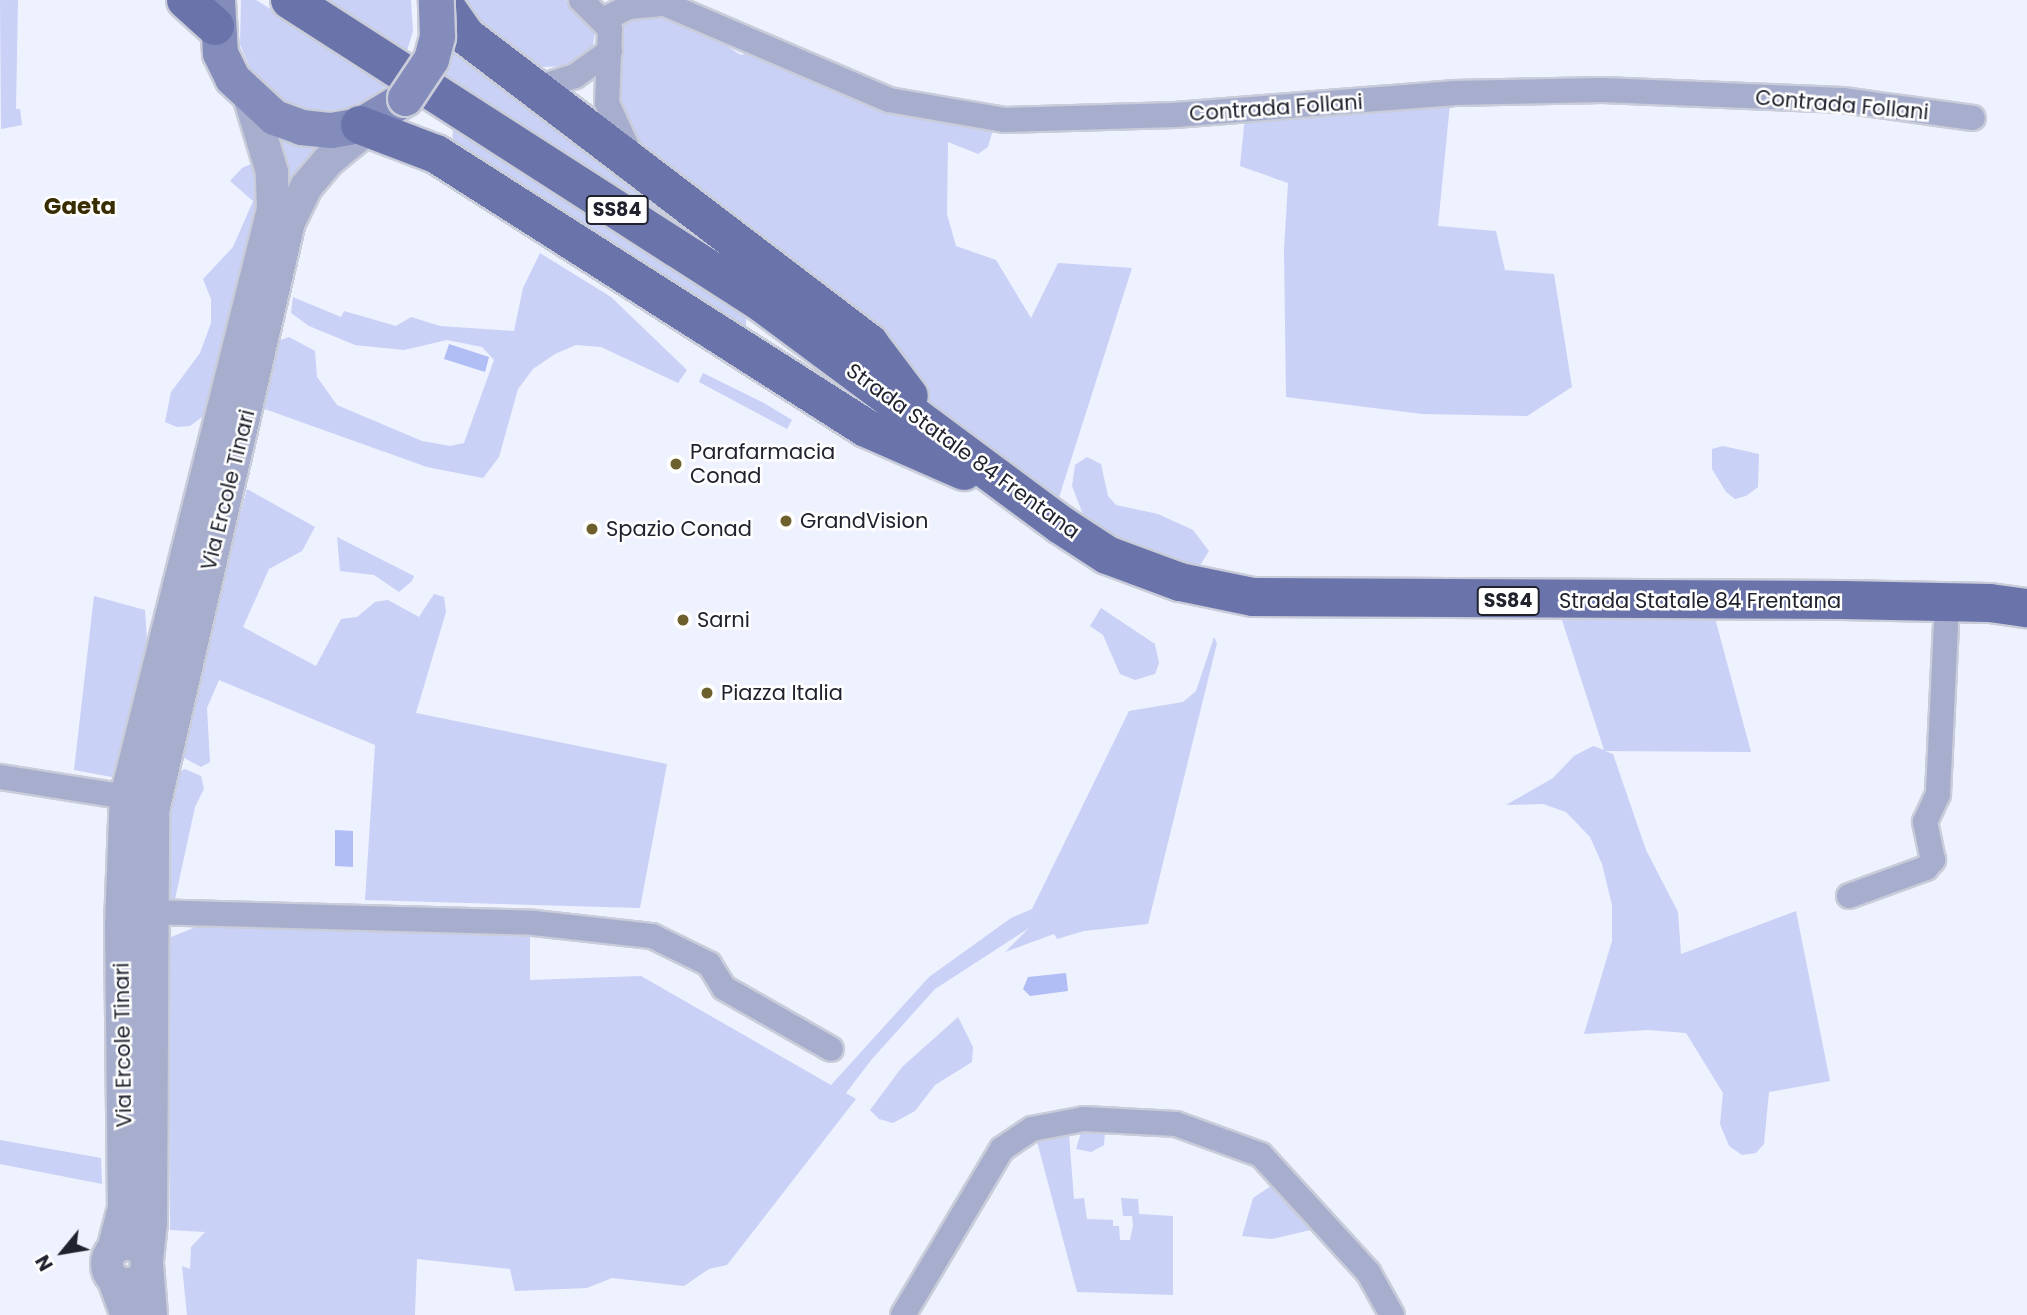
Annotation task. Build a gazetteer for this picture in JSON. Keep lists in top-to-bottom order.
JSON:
{
  "streets": {
    "main road": ["SS84", "Strada Statale 84 Frentana", "Via Ercole Tinari"],
    "street": ["Contrada Follani"]
  },
  "districts": ["Gaeta"],
  "places": [
    "Parafarmacia Conad",
    "GrandVision",
    "Spazio Conad",
    "Sarni",
    "Piazza Italia"
  ],
  "north": "bottom left"
}
